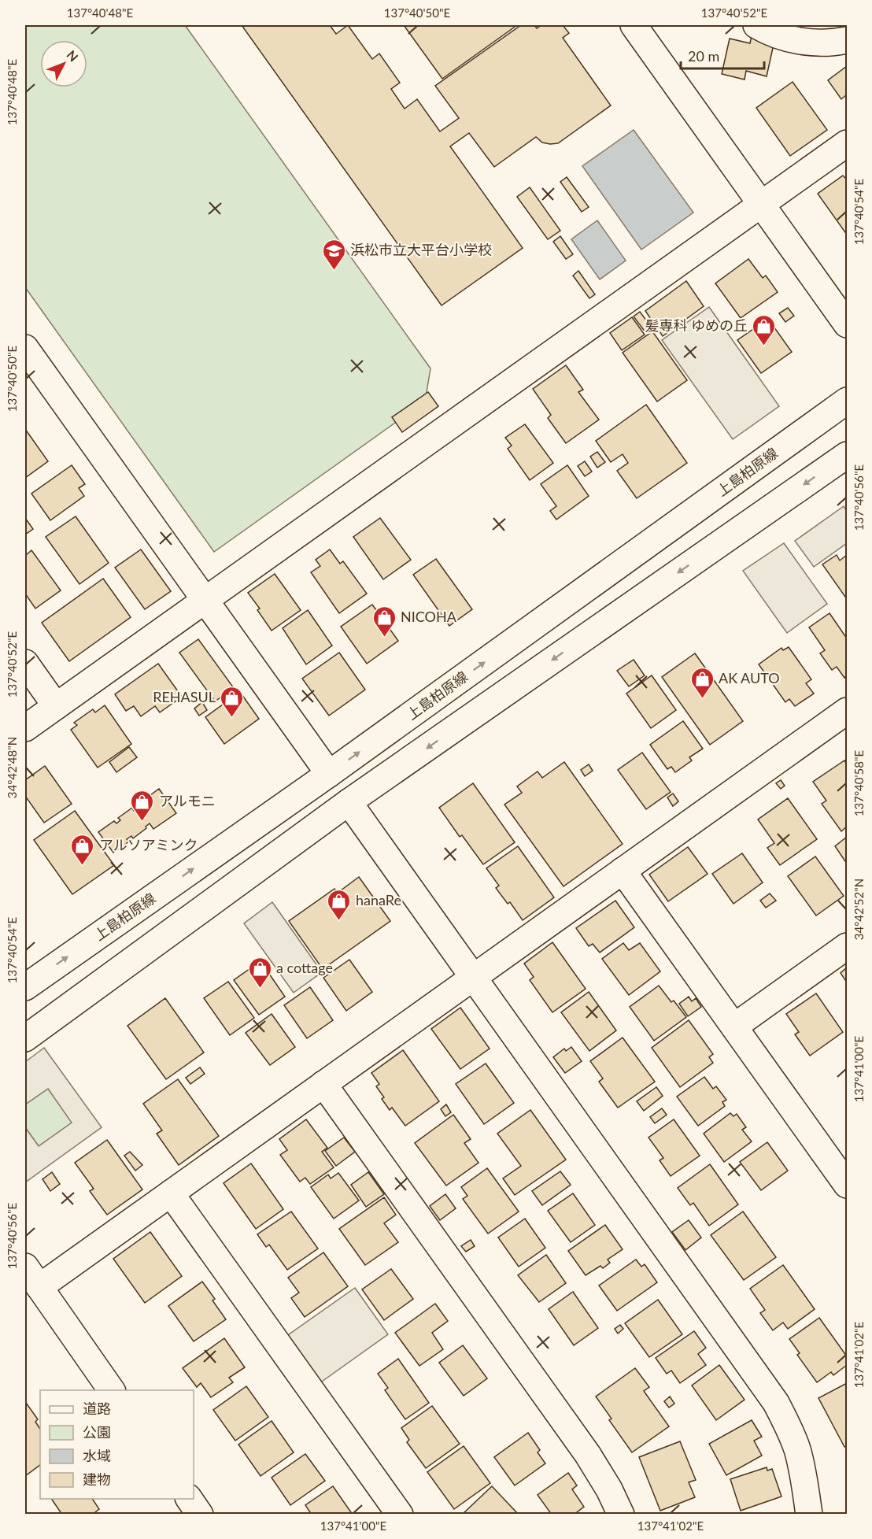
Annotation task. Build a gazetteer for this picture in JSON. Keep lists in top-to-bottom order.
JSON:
{
  "streets": {
    "street": ["上島柏原線"]
  },
  "places": {
    "school or university": ["浜松市立大平台小学校"],
    "shop": [
      "髪専科 ゆめの丘",
      "NICOHA",
      "AK AUTO",
      "REHASUL",
      "アルモニ",
      "アルソアミンク",
      "hanaRe",
      "a cottage"
    ]
  },
  "legend": [
    "道路",
    "公園",
    "水域",
    "建物"
  ],
  "scale_bar": "20 m",
  "north": "top right",
  "coordinates": [
    "137°40'48\"E",
    "137°40'50\"E",
    "137°40'52\"E",
    "137°40'54\"E",
    "137°40'56\"E",
    "34°42'48\"N",
    "137°40'58\"E",
    "34°42'52\"N",
    "137°41'00\"E",
    "137°41'02\"E"
  ]
}
